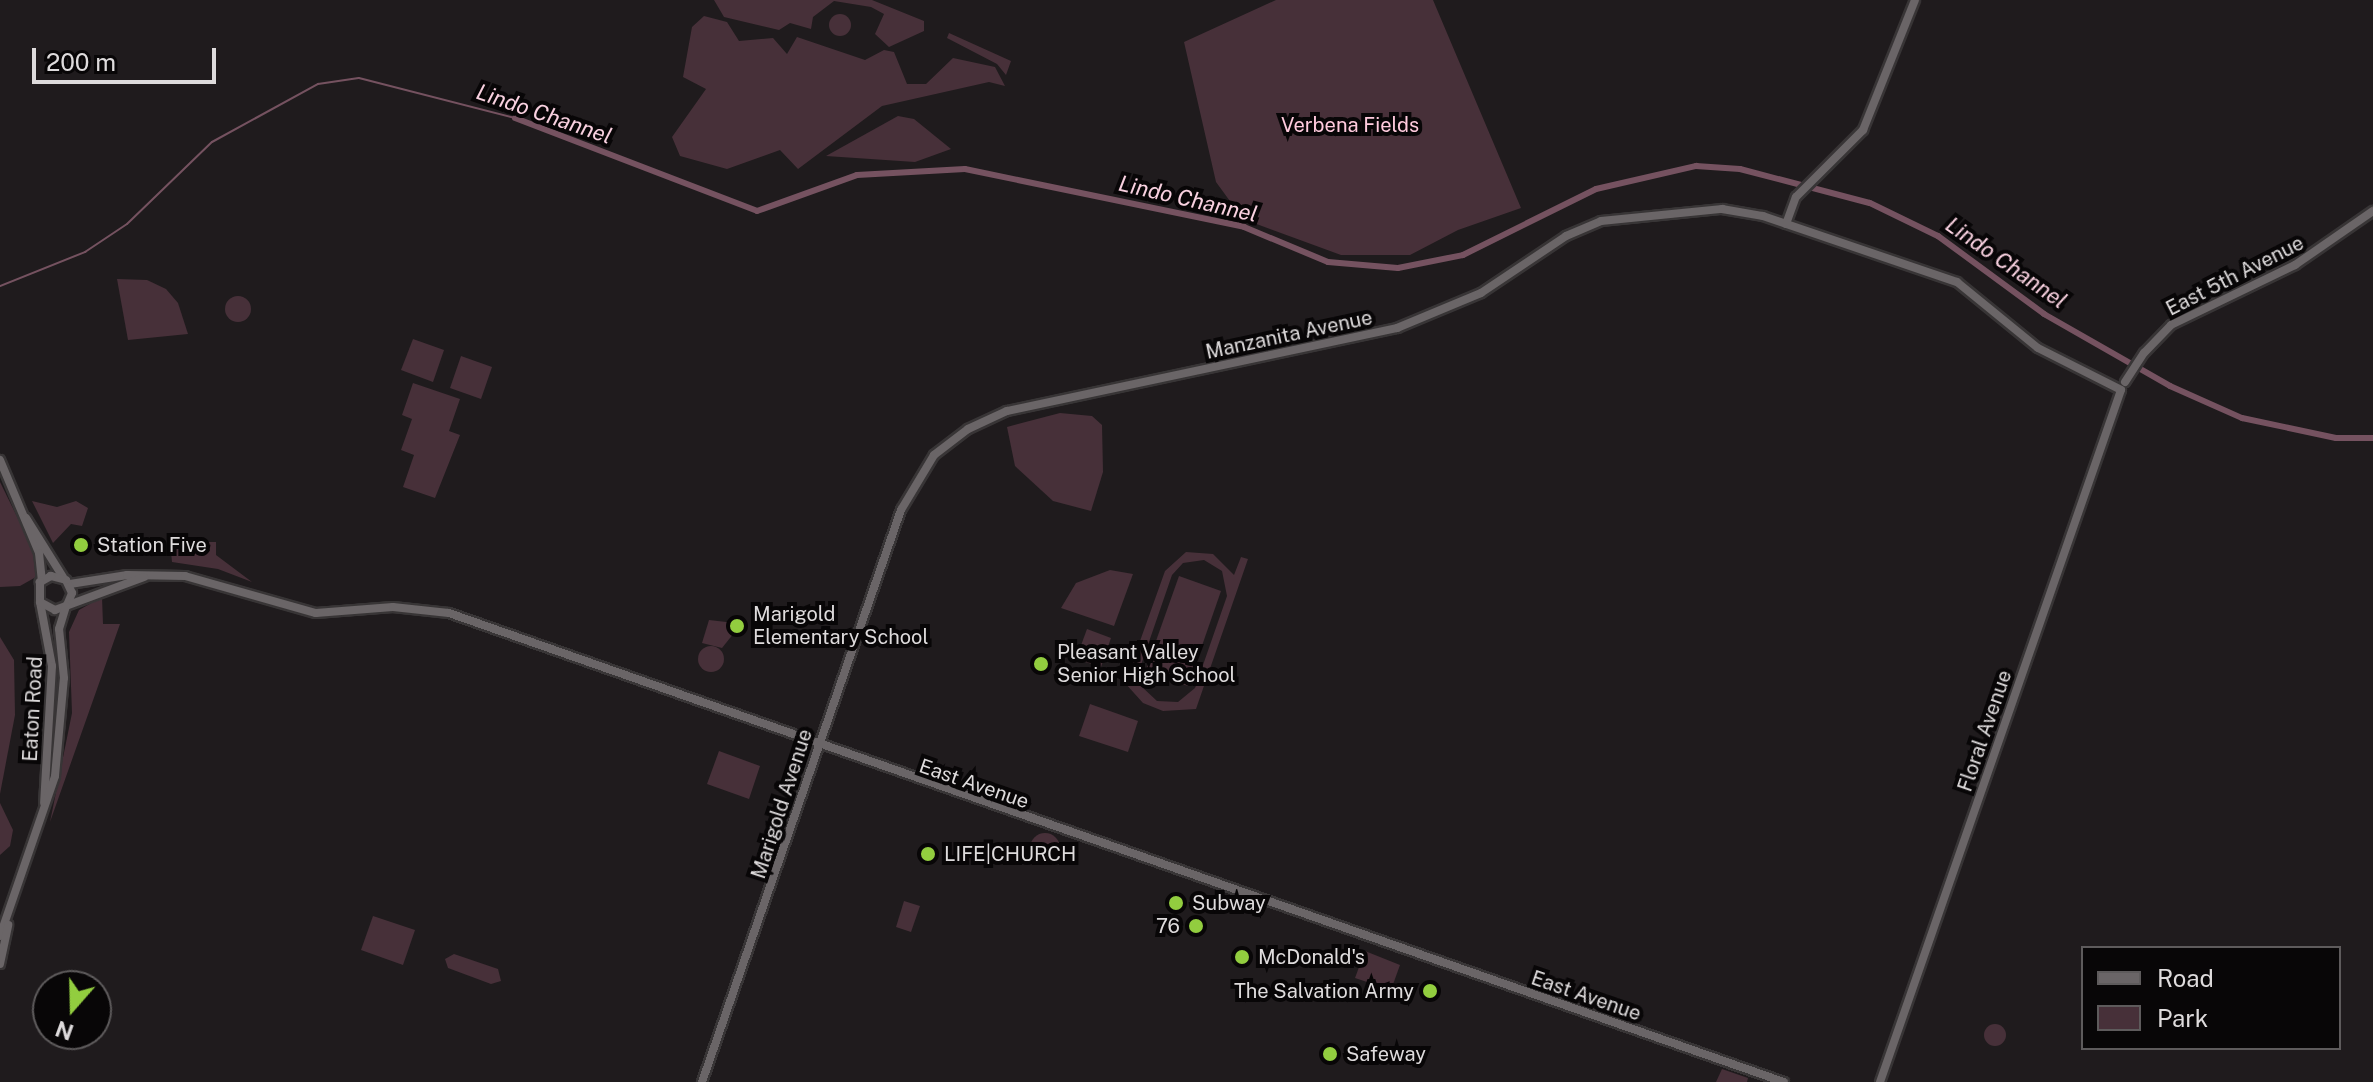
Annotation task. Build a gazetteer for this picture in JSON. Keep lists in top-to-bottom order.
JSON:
{
  "streets": {
    "street": [
      "East 5th Avenue",
      "Manzanita Avenue",
      "Eaton Road",
      "Floral Avenue",
      "East Avenue",
      "Marigold Avenue"
    ]
  },
  "crossings": [
    ["East 5th Avenue", "Manzanita Avenue"],
    ["East 5th Avenue", "Floral Avenue"],
    ["Manzanita Avenue", "Floral Avenue"],
    ["Manzanita Avenue", "Marigold Avenue"],
    ["Eaton Road", "East Avenue"],
    ["East Avenue", "Marigold Avenue"]
  ],
  "water": ["Lindo Channel"],
  "parks": ["Verbena Fields"],
  "places": [
    "Station Five",
    "Marigold Elementary School",
    "Pleasant Valley Senior High School",
    "LIFE|CHURCH",
    "Subway",
    "76",
    "McDonald's",
    "The Salvation Army",
    "Safeway"
  ],
  "legend": ["Road", "Park"],
  "scale_bar": "200 m",
  "north": "bottom"
}
